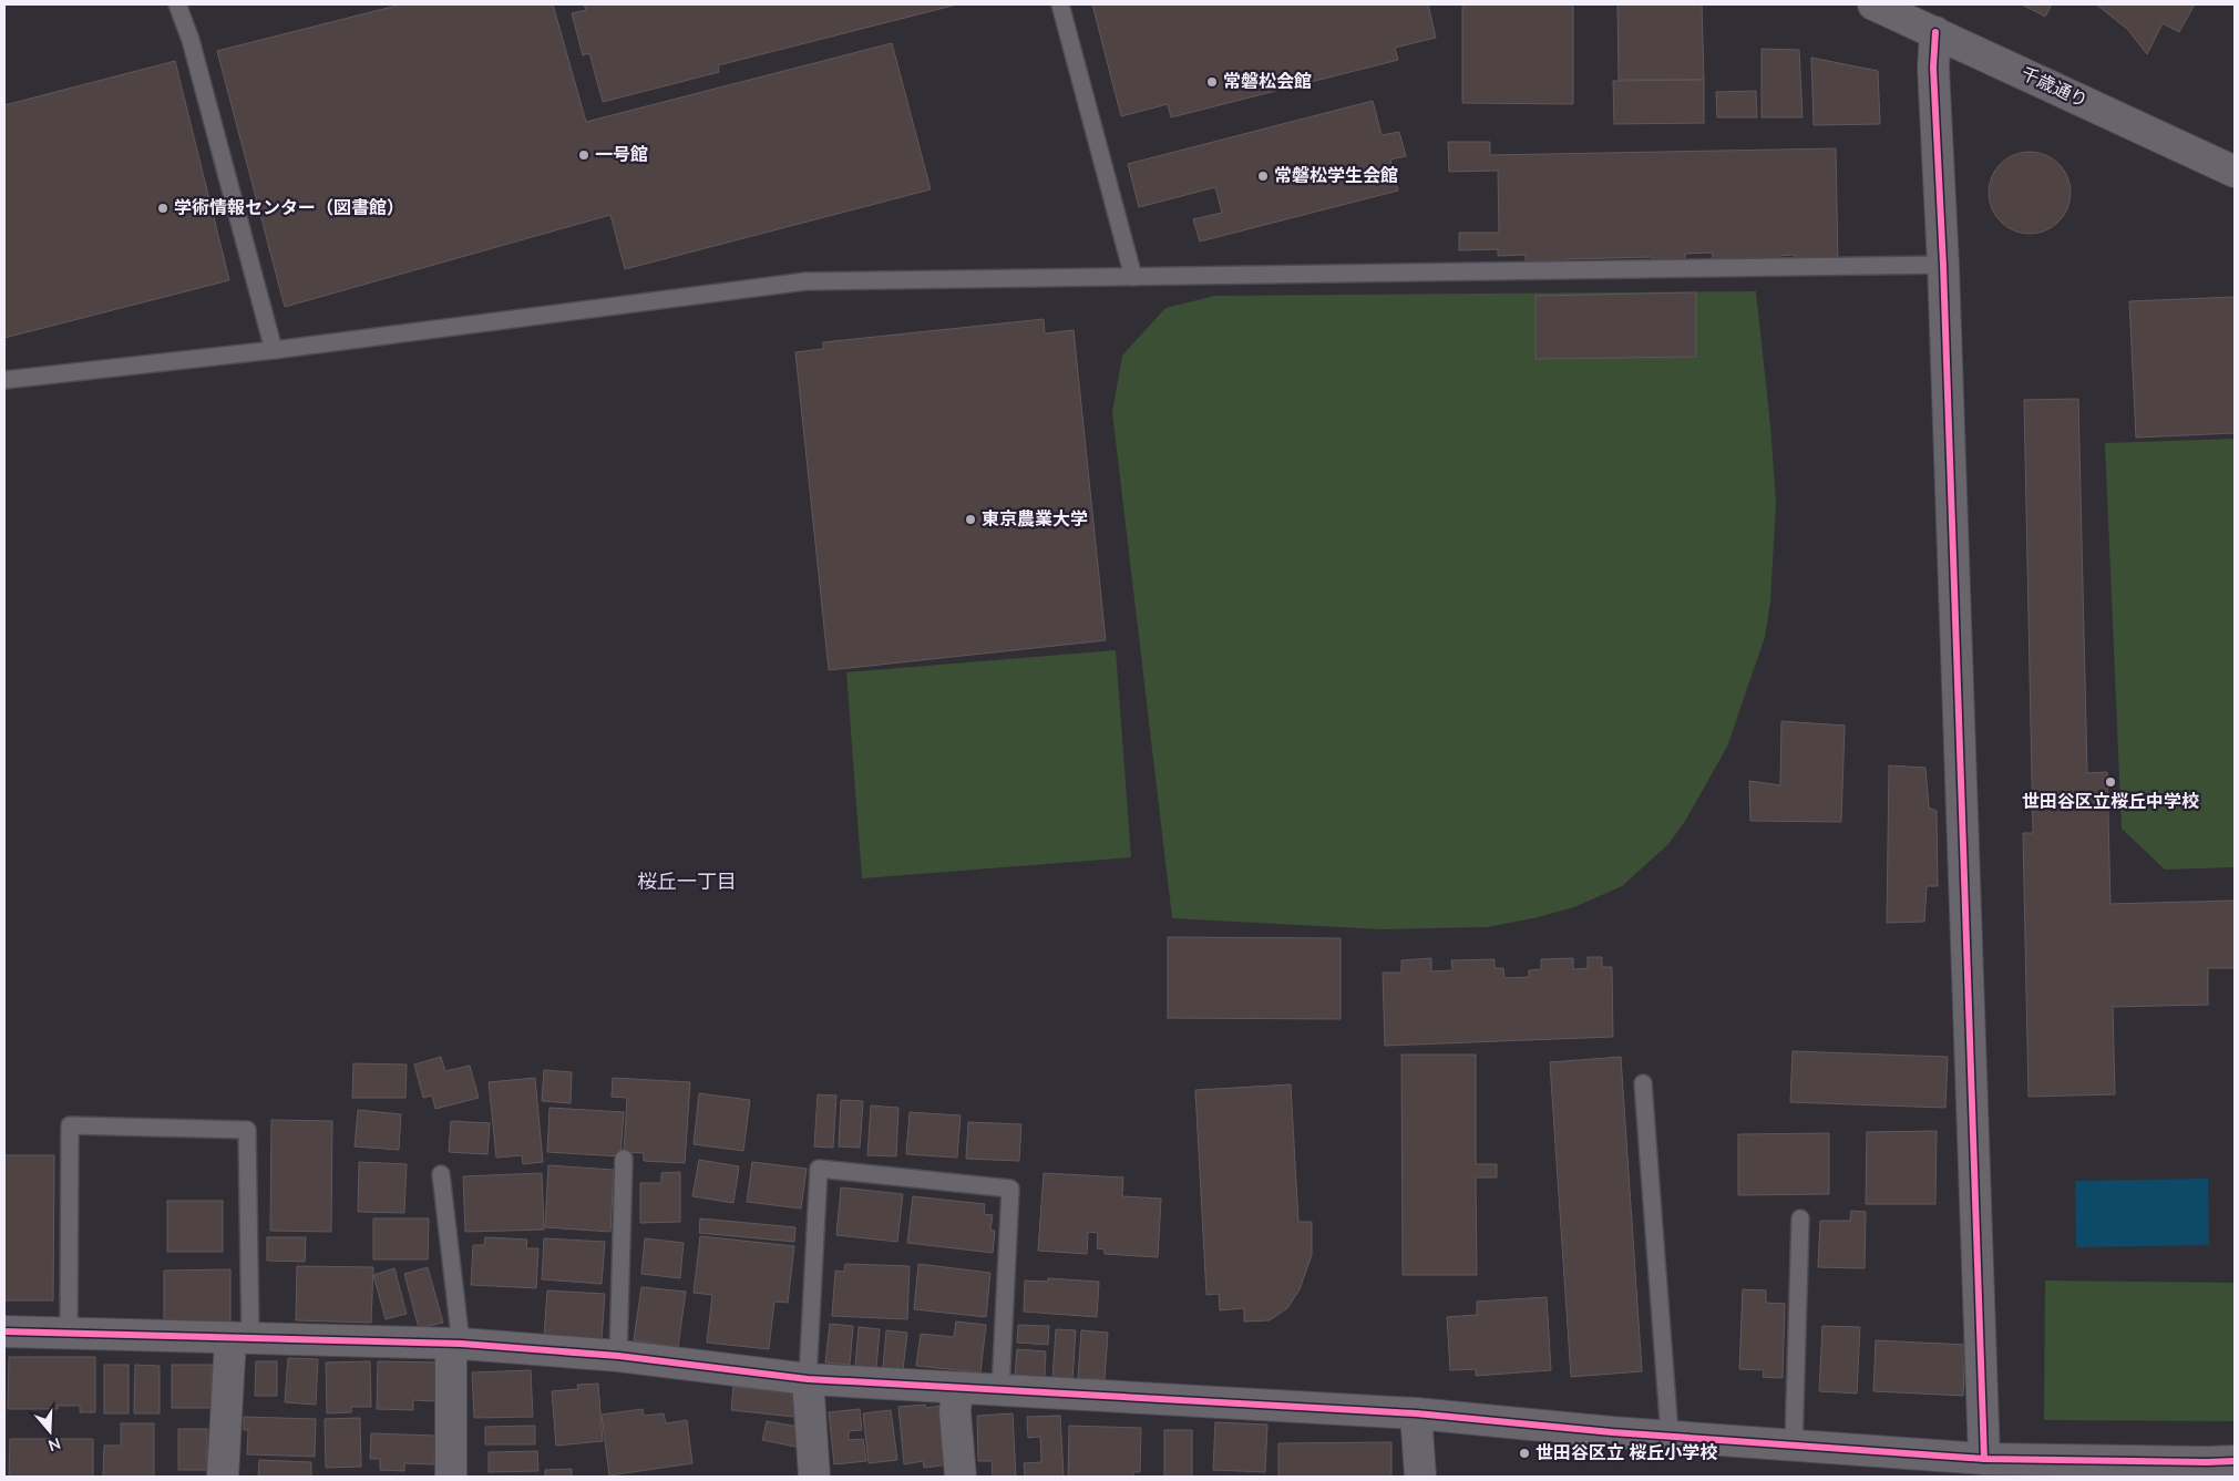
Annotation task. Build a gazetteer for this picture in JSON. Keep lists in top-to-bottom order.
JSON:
{
  "streets": {
    "street": ["千歳通り"]
  },
  "districts": ["桜丘一丁目"],
  "places": [
    "常磐松会館",
    "一号館",
    "常磐松学生会館",
    "学術情報センター（図書館）",
    "東京農業大学",
    "世田谷区立桜丘中学校",
    "世田谷区立 桜丘小学校"
  ],
  "north": "bottom"
}
